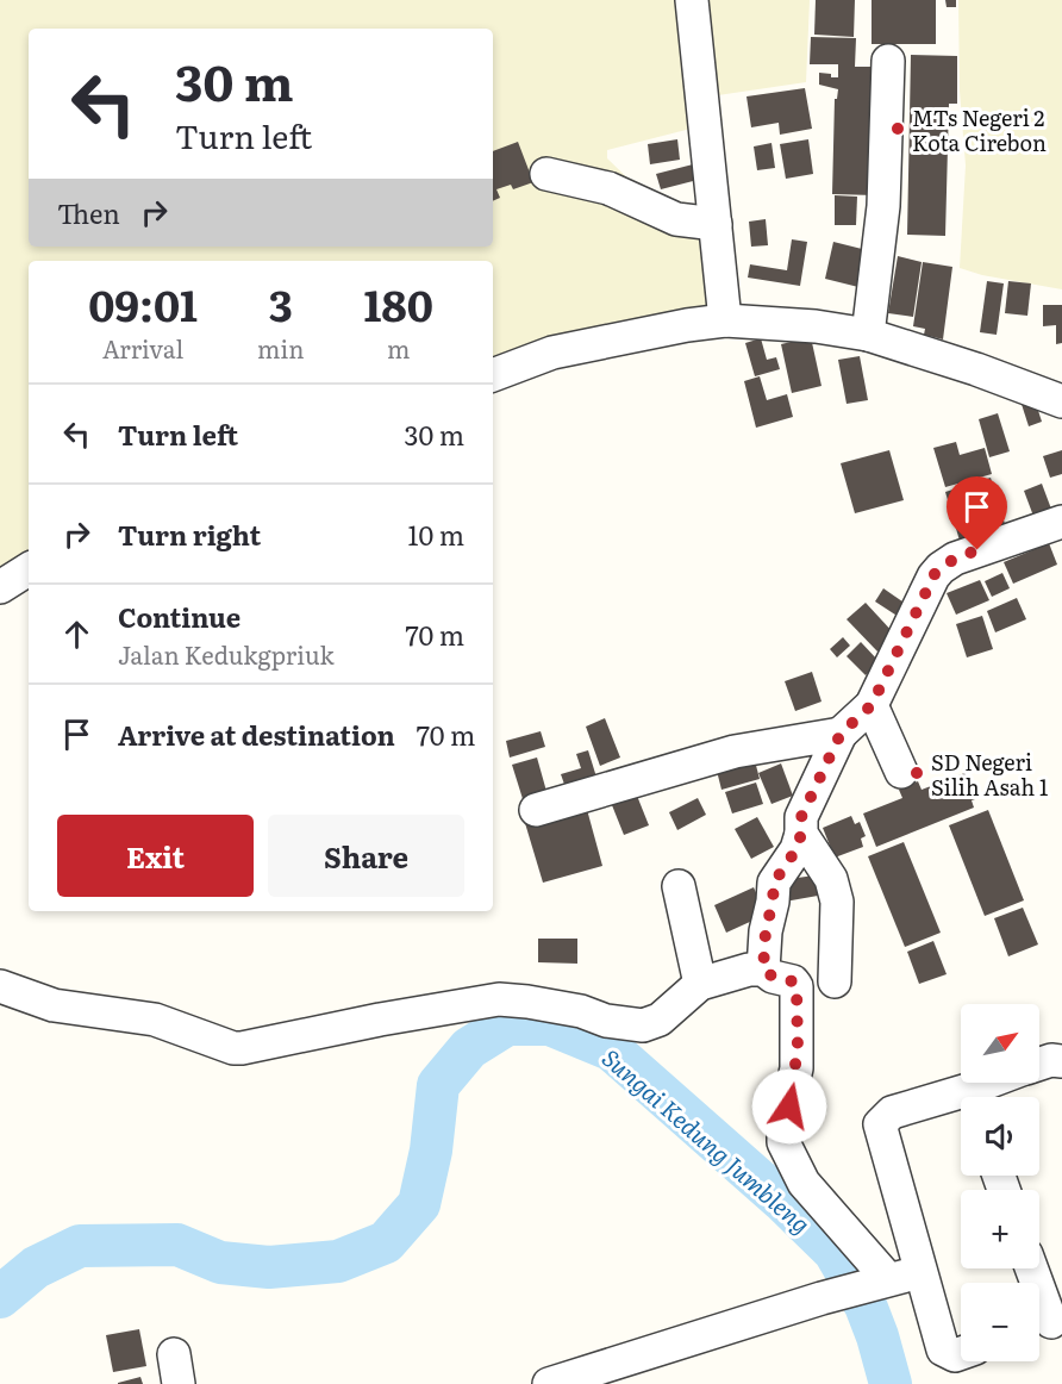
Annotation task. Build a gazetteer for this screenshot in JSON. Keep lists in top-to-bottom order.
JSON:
{
  "water": ["Sungai Kedung Jumbleng"],
  "places": ["MTs Negeri 2 Kota Cirebon", "SD Negeri Silih Asah 1"],
  "north": "top right",
  "page": {
    "turn": ["30 m", "Turn left"],
    "then": "Then",
    "eta": [
      "09:01",
      "Arrival",
      "3",
      "min",
      "180",
      "m"
    ],
    "list": [
      {
        "name": "Turn left",
        "value": "30 m"
      },
      {
        "name": "Turn right",
        "value": "10 m"
      },
      {
        "name": "Continue",
        "note": "Jalan Kedukgpriuk",
        "value": "70 m"
      },
      {
        "name": "Arrive at destination",
        "value": "70 m"
      }
    ],
    "buttons": ["Exit", "Share"],
    "map_buttons": ["+", "−"]
  }
}
